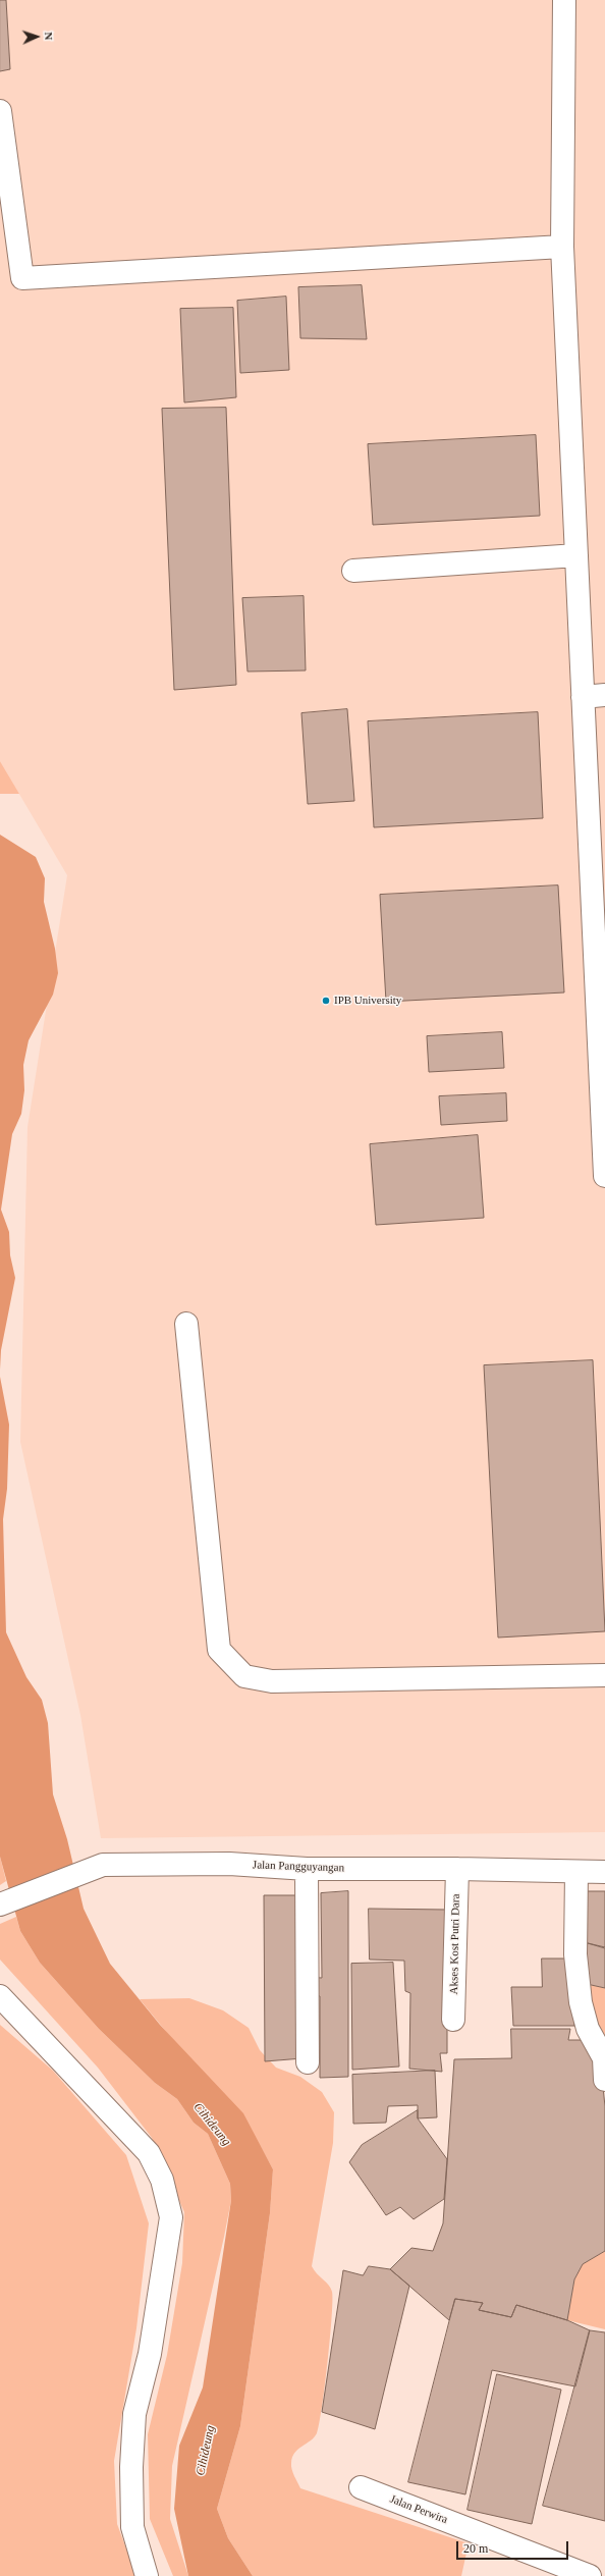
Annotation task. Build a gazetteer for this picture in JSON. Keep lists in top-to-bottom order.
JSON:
{
  "streets": {
    "street": ["Jalan Pangguyangan", "Akses Kost Putri Dara", "Jalan Perwira"]
  },
  "crossings": [
    ["Jalan Pangguyangan", "Akses Kost Putri Dara"]
  ],
  "water": ["Cihideung"],
  "places": ["IPB University"],
  "scale_bar": "20 m",
  "north": "right"
}
